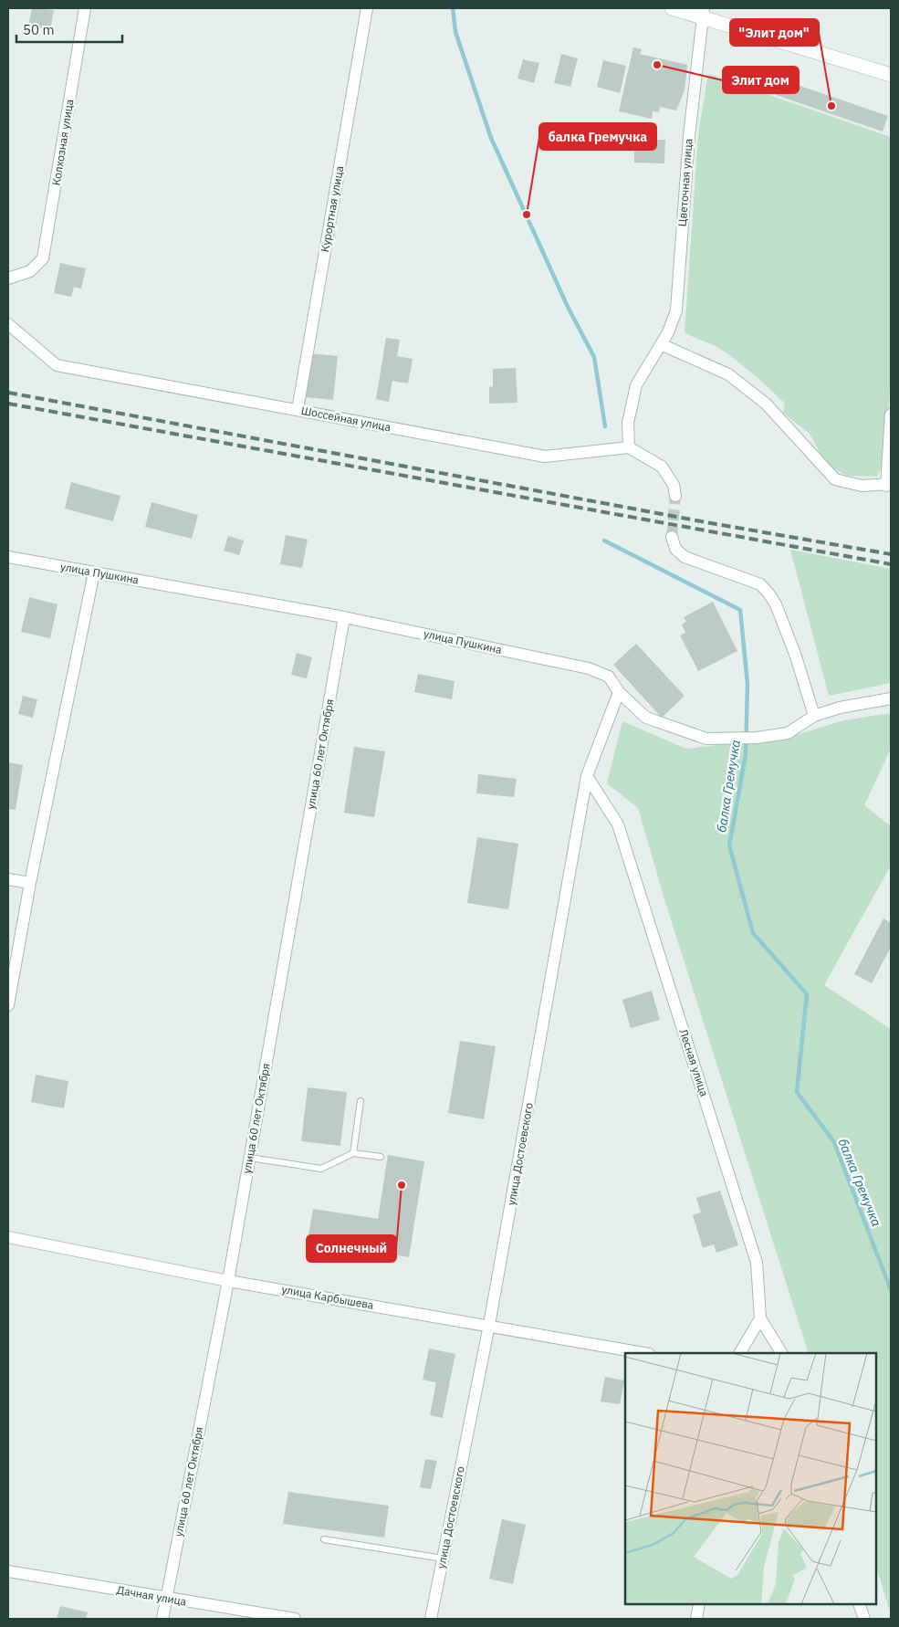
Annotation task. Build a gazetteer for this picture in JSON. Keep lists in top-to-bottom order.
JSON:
{
  "streets": {
    "street": [
      "Колхозная улица",
      "Цветочная улица",
      "Курортная улица",
      "Шоссейная улица",
      "улица Пушкина",
      "улица 60 лет Октября",
      "Лесная улица",
      "улица Достоевского",
      "улица Карбышева",
      "Дачная улица"
    ]
  },
  "crossings": [
    ["Цветочная улица", "Шоссейная улица"],
    ["Курортная улица", "Шоссейная улица"],
    ["улица Пушкина", "улица 60 лет Октября"],
    ["улица Пушкина", "улица Достоевского"],
    ["улица 60 лет Октября", "улица Карбышева"],
    ["улица 60 лет Октября", "Дачная улица"],
    ["Лесная улица", "улица Достоевского"],
    ["улица Достоевского", "улица Карбышева"]
  ],
  "water": ["балка Гремучка"],
  "places": [
    "Элит дом",
    "\"Элит дом\"",
    "балка Гремучка",
    "Солнечный"
  ],
  "scale_bar": "50 m"
}
